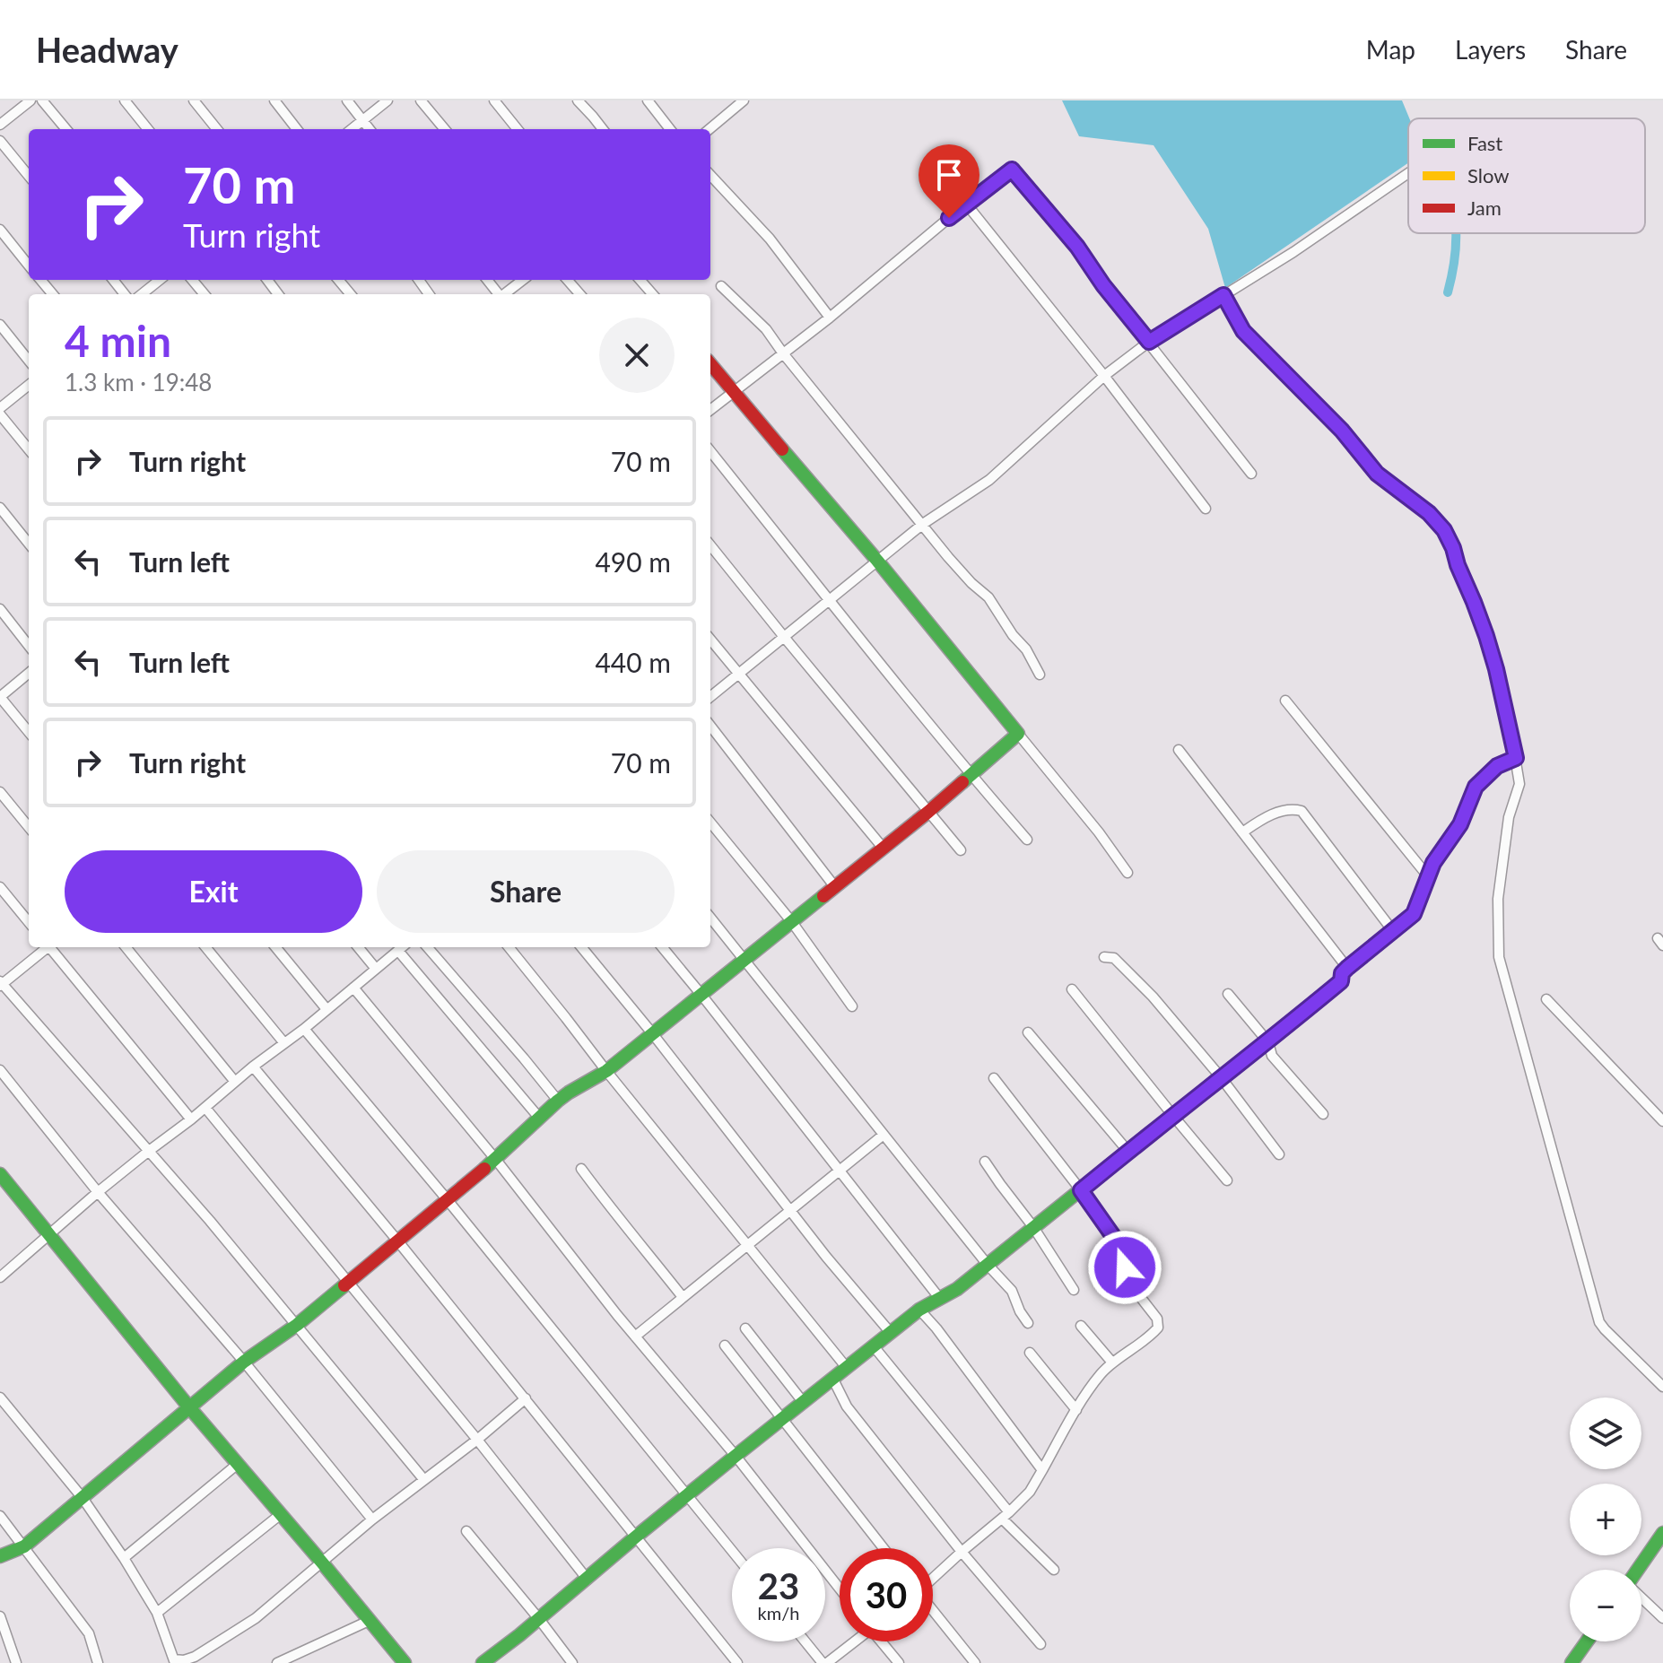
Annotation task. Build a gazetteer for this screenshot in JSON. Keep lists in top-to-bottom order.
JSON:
{
  "legend": ["Fast", "Slow", "Jam"],
  "page": {
    "header": "Headway",
    "nav": ["Map", "Layers", "Share"],
    "turn": ["70 m", "Turn right"],
    "heading": ["4 min", "1.3 km · 19:48"],
    "list": [
      {
        "name": "Turn right",
        "value": "70 m"
      },
      {
        "name": "Turn left",
        "value": "490 m"
      },
      {
        "name": "Turn left",
        "value": "440 m"
      },
      {
        "name": "Turn right",
        "value": "70 m"
      }
    ],
    "buttons": ["Exit", "Share"],
    "map_buttons": ["+", "−"],
    "speed": "23 km/h",
    "limit": "30"
  }
}
